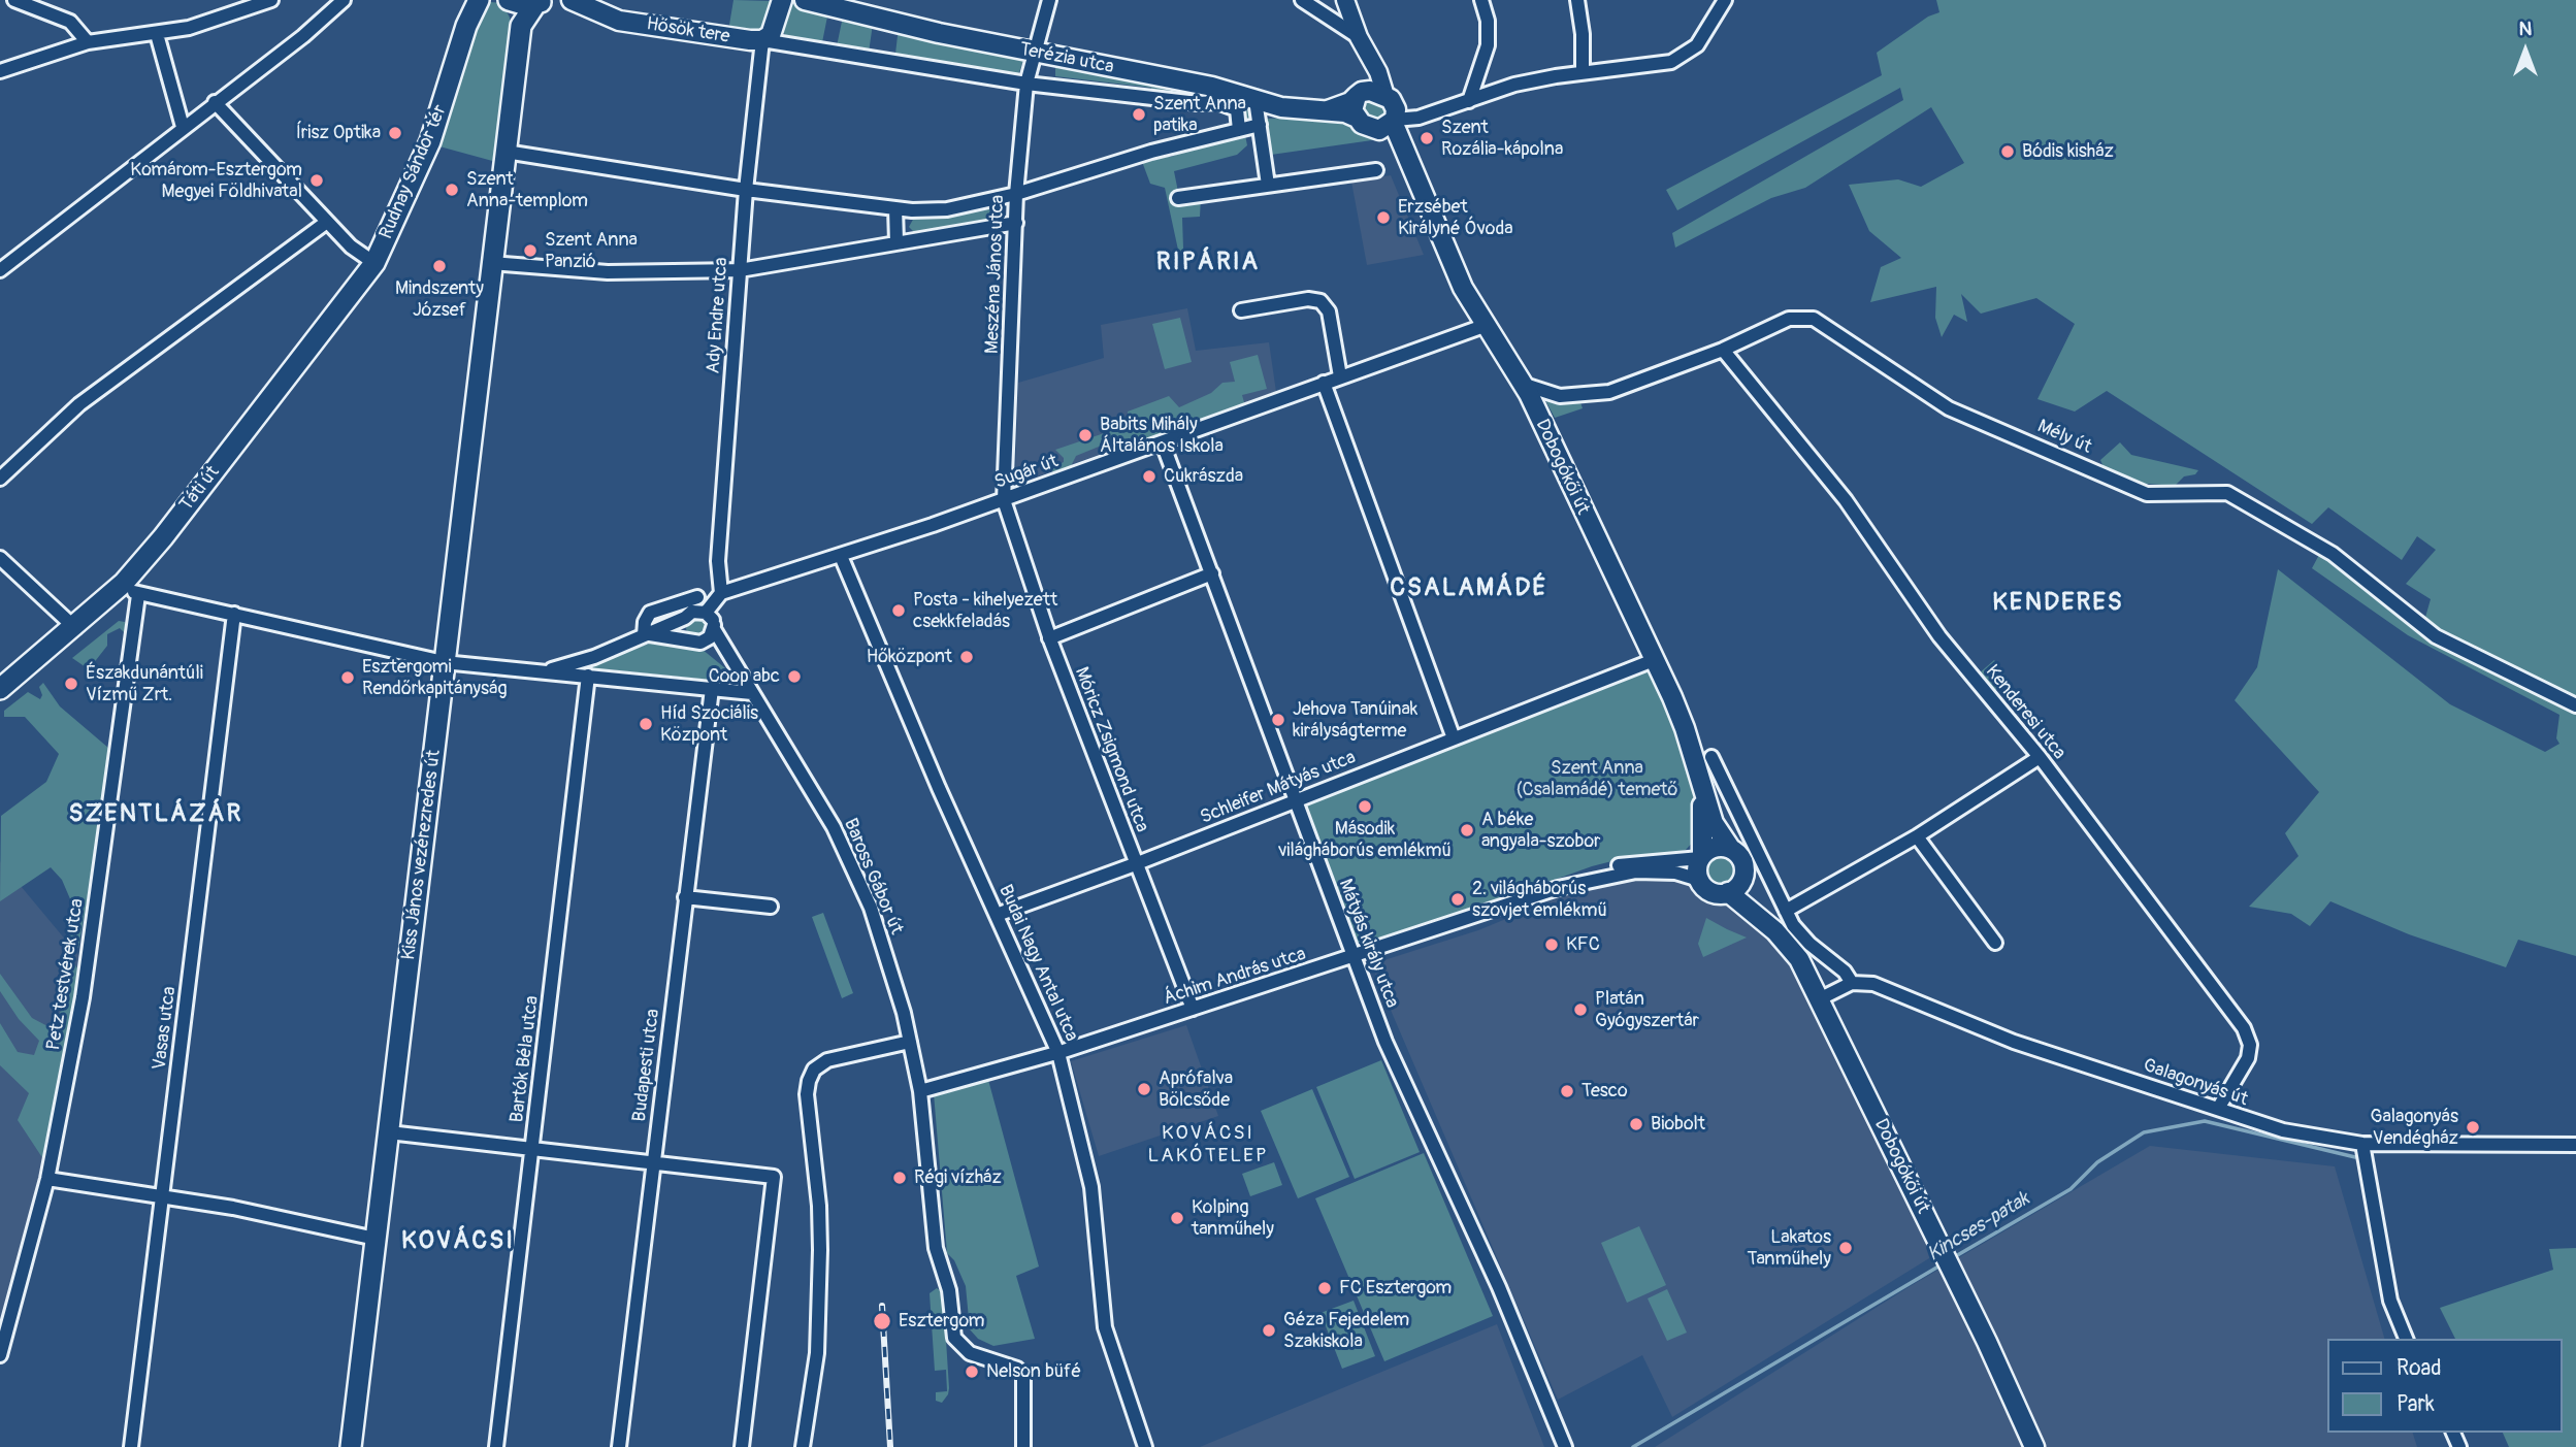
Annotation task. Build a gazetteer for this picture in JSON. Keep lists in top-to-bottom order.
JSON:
{
  "streets": {
    "main road": [
      "Hősök tere",
      "Terézia utca",
      "Rudnay Sándor tér",
      "Dobogókői út",
      "Táti út",
      "Kiss János vezérezredes út"
    ],
    "street": [
      "Meszéna János utca",
      "Ady Endre utca",
      "Mély út",
      "Sugár út",
      "Kenderesi utca",
      "Móricz Zsigmond utca",
      "Schleifer Mátyás utca",
      "Baross Gábor út",
      "Mátyás király utca",
      "Budai Nagy Antal utca",
      "Petz testvérek utca",
      "Áchim András utca",
      "Vasas utca",
      "Bartók Béla utca",
      "Budapesti utca",
      "Galagonyás út"
    ]
  },
  "crossings": [
    ["Hősök tere", "Terézia utca"],
    ["Hősök tere", "Ady Endre utca"],
    ["Terézia utca", "Meszéna János utca"],
    ["Terézia utca", "Ady Endre utca"],
    ["Terézia utca", "Dobogókői út"],
    ["Rudnay Sándor tér", "Táti út"],
    ["Meszéna János utca", "Sugár út"],
    ["Meszéna János utca", "Móricz Zsigmond utca"],
    ["Ady Endre utca", "Sugár út"],
    ["Mély út", "Dobogókői út"],
    ["Mély út", "Kenderesi utca"],
    ["Dobogókői út", "Sugár út"],
    ["Dobogókői út", "Schleifer Mátyás utca"],
    ["Dobogókői út", "Áchim András utca"],
    ["Sugár út", "Móricz Zsigmond utca"],
    ["Sugár út", "Mátyás király utca"],
    ["Sugár út", "Budai Nagy Antal utca"],
    ["Táti út", "Petz testvérek utca"],
    ["Kenderesi utca", "Galagonyás út"],
    ["Móricz Zsigmond utca", "Schleifer Mátyás utca"],
    ["Móricz Zsigmond utca", "Áchim András utca"],
    ["Schleifer Mátyás utca", "Mátyás király utca"],
    ["Schleifer Mátyás utca", "Budai Nagy Antal utca"],
    ["Baross Gábor út", "Áchim András utca"],
    ["Mátyás király utca", "Áchim András utca"],
    ["Budai Nagy Antal utca", "Áchim András utca"]
  ],
  "districts": [
    "RIPÁRIA",
    "CSALAMÁDÉ",
    "KENDERES",
    "SZENTLÁZÁR",
    "KOVÁCSI LAKÓTELEP",
    "KOVÁCSI"
  ],
  "water": ["Kincses-patak"],
  "parks": ["Szent Anna (Csalamádé) temető"],
  "places": [
    "Szent Anna patika",
    "Írisz Optika",
    "Szent Rozália-kápolna",
    "Bódis kisház",
    "Komárom-Esztergom Megyei Földhivatal",
    "Szent Anna-templom",
    "Erzsébet Királyné Óvoda",
    "Szent Anna Panzió",
    "Mindszenty József",
    "Babits Mihály Általános Iskola",
    "Cukrászda",
    "Posta - kihelyezett csekkfeladás",
    "Hőközpont",
    "Coop abc",
    "Esztergomi Rendőrkapitányság",
    "Északdunántúli Vízmű Zrt.",
    "Jehova Tanúinak királyságterme",
    "Híd Szociális Központ",
    "Második világháborús emlékmű",
    "A béke angyala-szobor",
    "2. világháborús szovjet emlékmű",
    "KFC",
    "Platán Gyógyszertár",
    "Aprófalva Bölcsőde",
    "Tesco",
    "Biobolt",
    "Galagonyás Vendégház",
    "Régi vízház",
    "Kolping tanműhely",
    "Lakatos Tanműhely",
    "FC Esztergom",
    "Esztergom",
    "Géza Fejedelem Szakiskola",
    "Nelson büfé"
  ],
  "legend": ["Road", "Park"],
  "north": "top"
}
